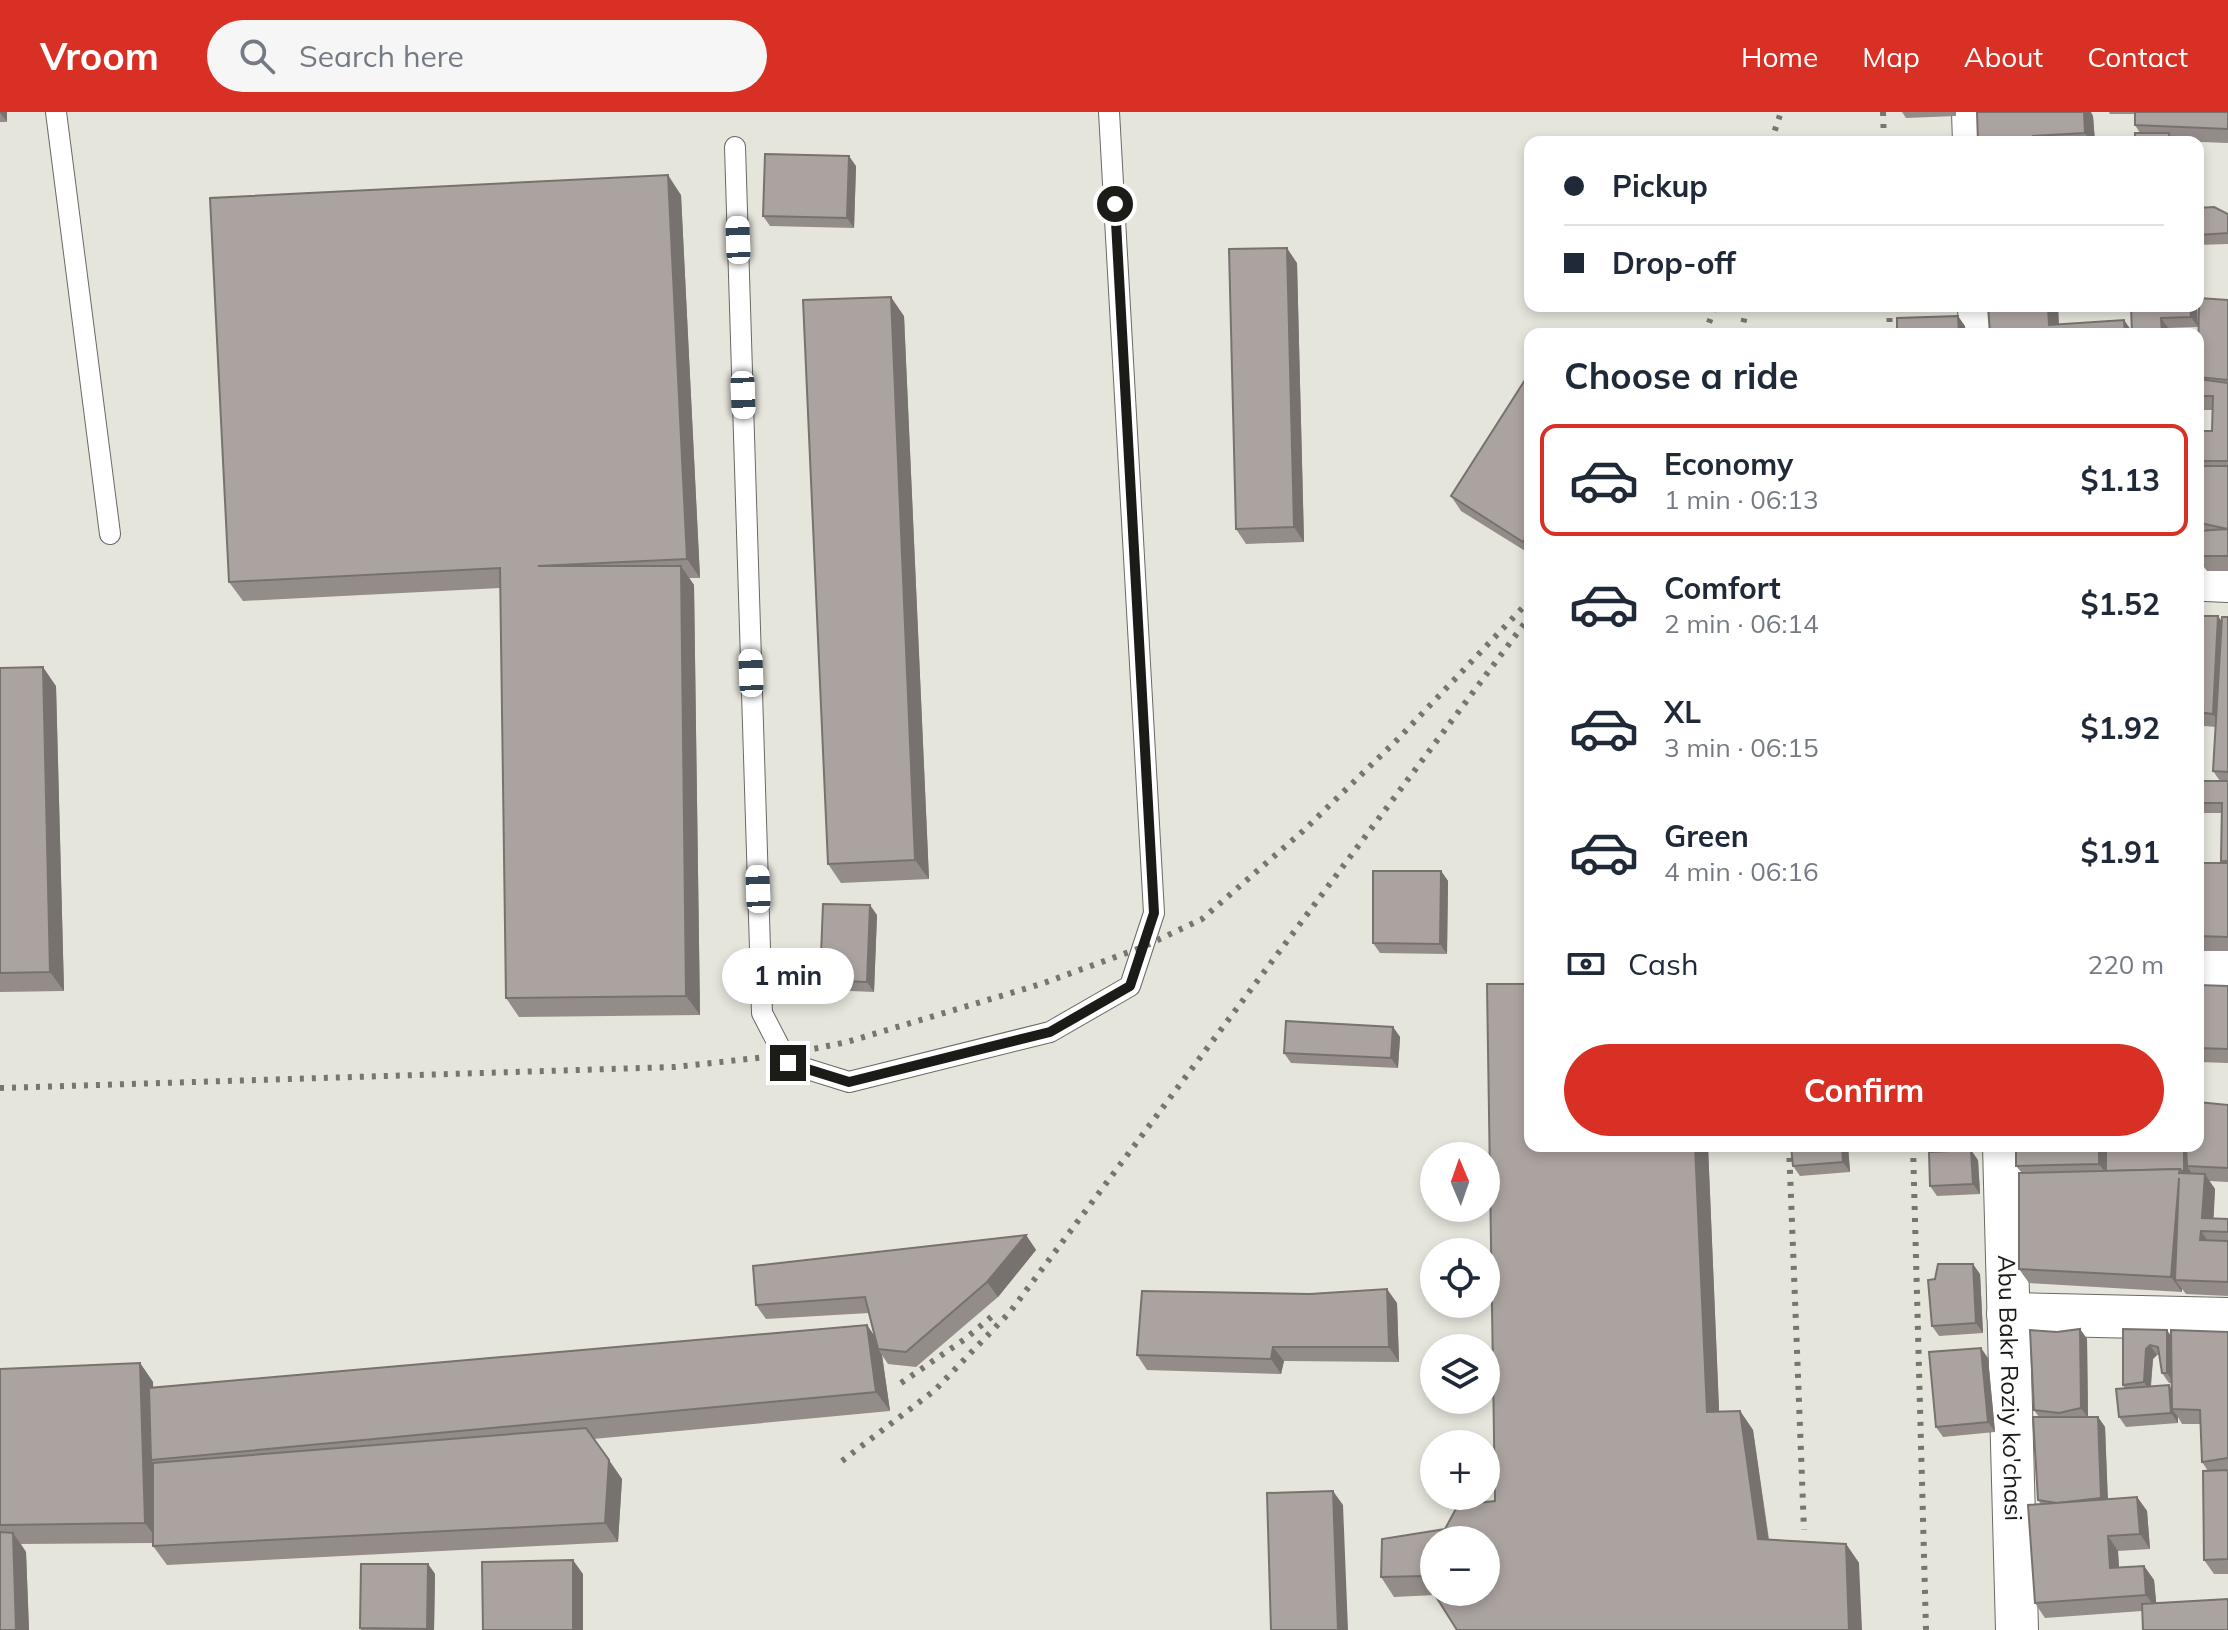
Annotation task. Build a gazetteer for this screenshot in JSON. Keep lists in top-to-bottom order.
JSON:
{
  "streets": {
    "street": ["Abu Bakr Roziy ko'chasi"]
  },
  "north": "top",
  "page": {
    "header": "Vroom",
    "search": "Search here",
    "nav": [
      "Home",
      "Map",
      "About",
      "Contact"
    ],
    "banner": ["Pickup", "Drop-off"],
    "heading": "Choose a ride",
    "list": [
      {
        "name": "Economy",
        "note": "1 min · 06:13",
        "value": "$1.13"
      },
      {
        "name": "Comfort",
        "note": "2 min · 06:14",
        "value": "$1.52"
      },
      {
        "name": "XL",
        "note": "3 min · 06:15",
        "value": "$1.92"
      },
      {
        "name": "Green",
        "note": "4 min · 06:16",
        "value": "$1.91"
      }
    ],
    "pay": ["Cash", "220 m"],
    "bubble": "1 min",
    "buttons": "Confirm",
    "map_buttons": ["+", "−"]
  }
}
